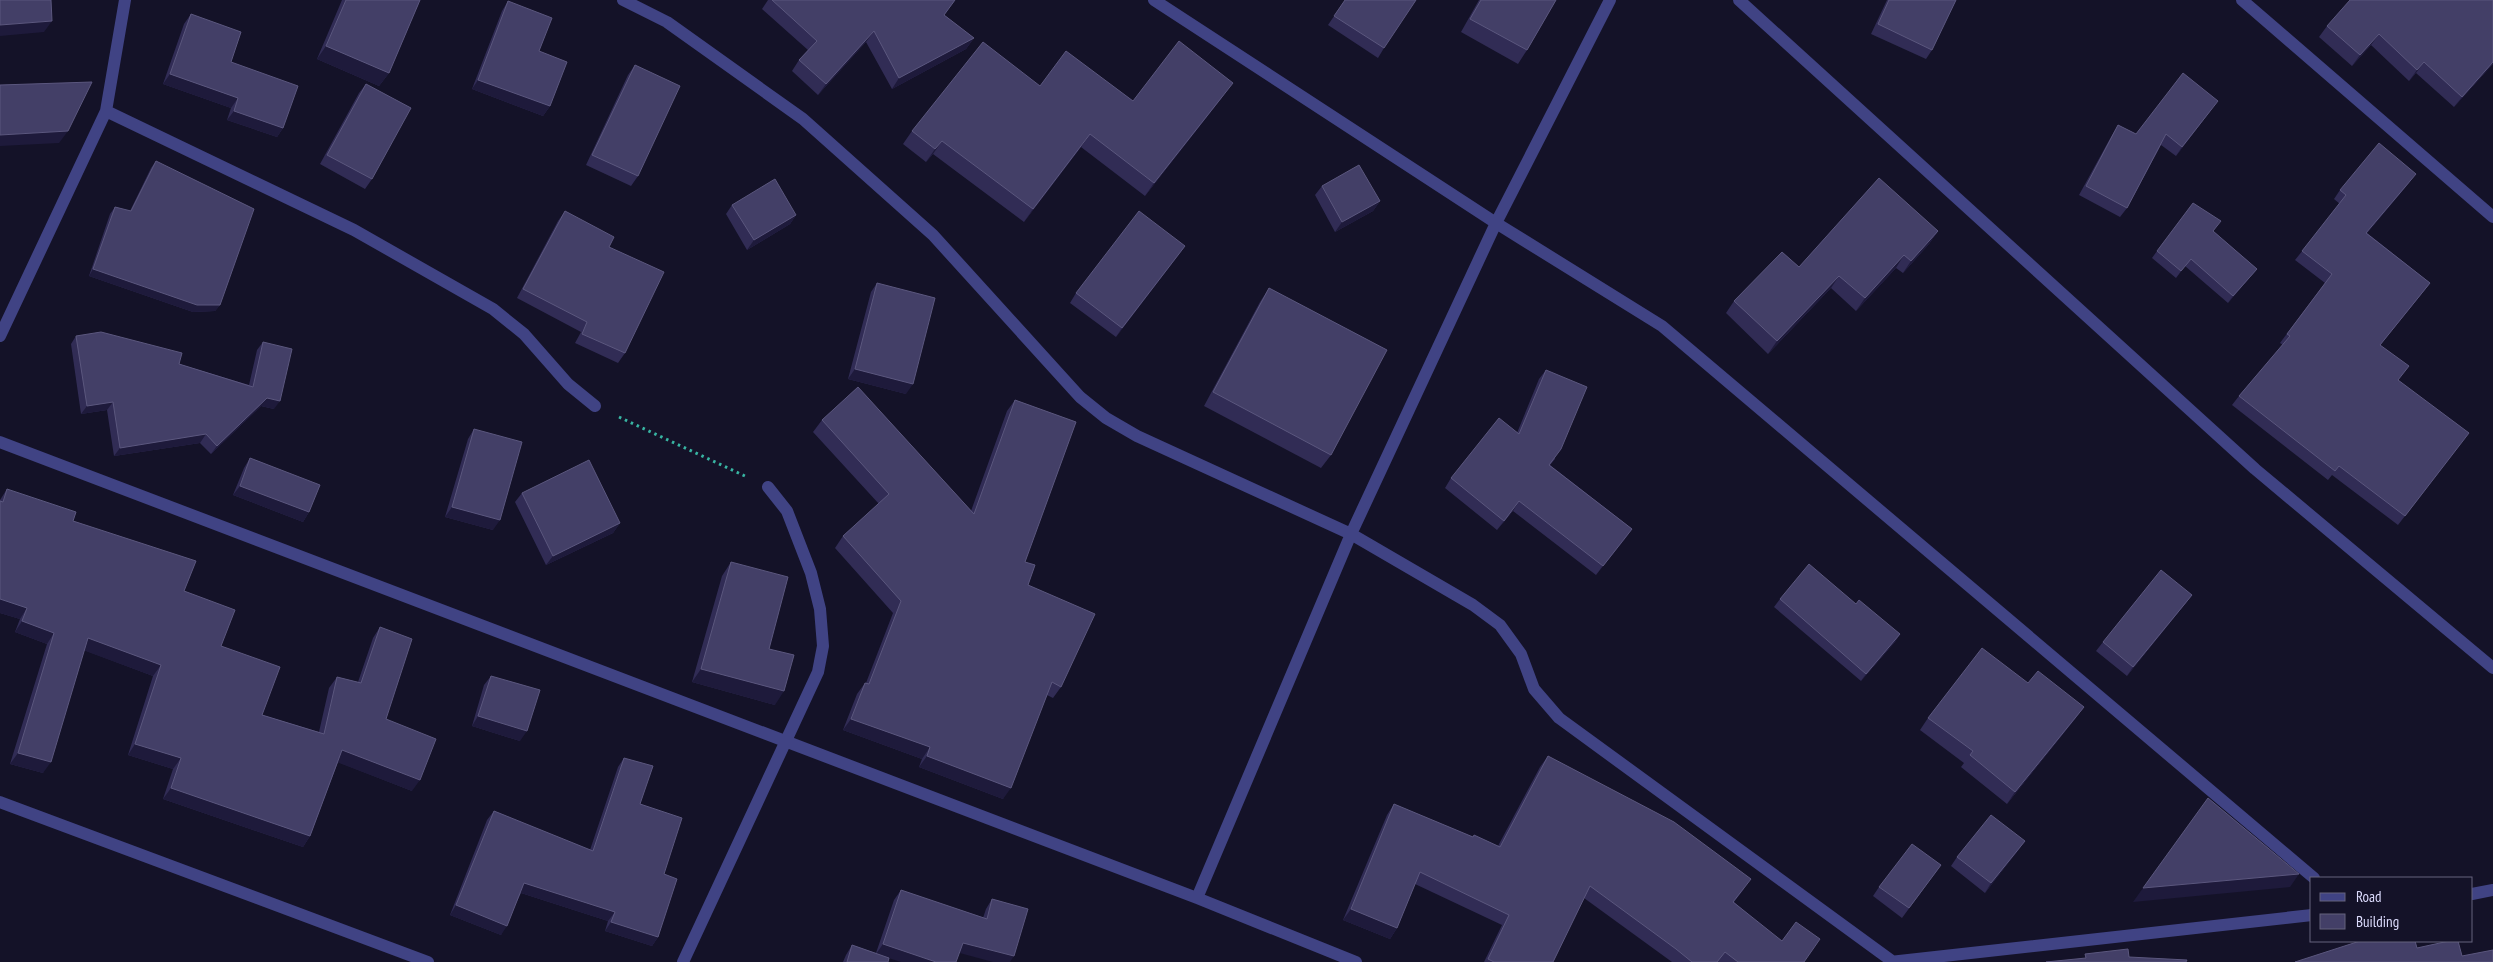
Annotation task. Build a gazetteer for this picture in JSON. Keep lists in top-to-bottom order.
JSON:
{
  "legend": ["Road", "Building"]
}
